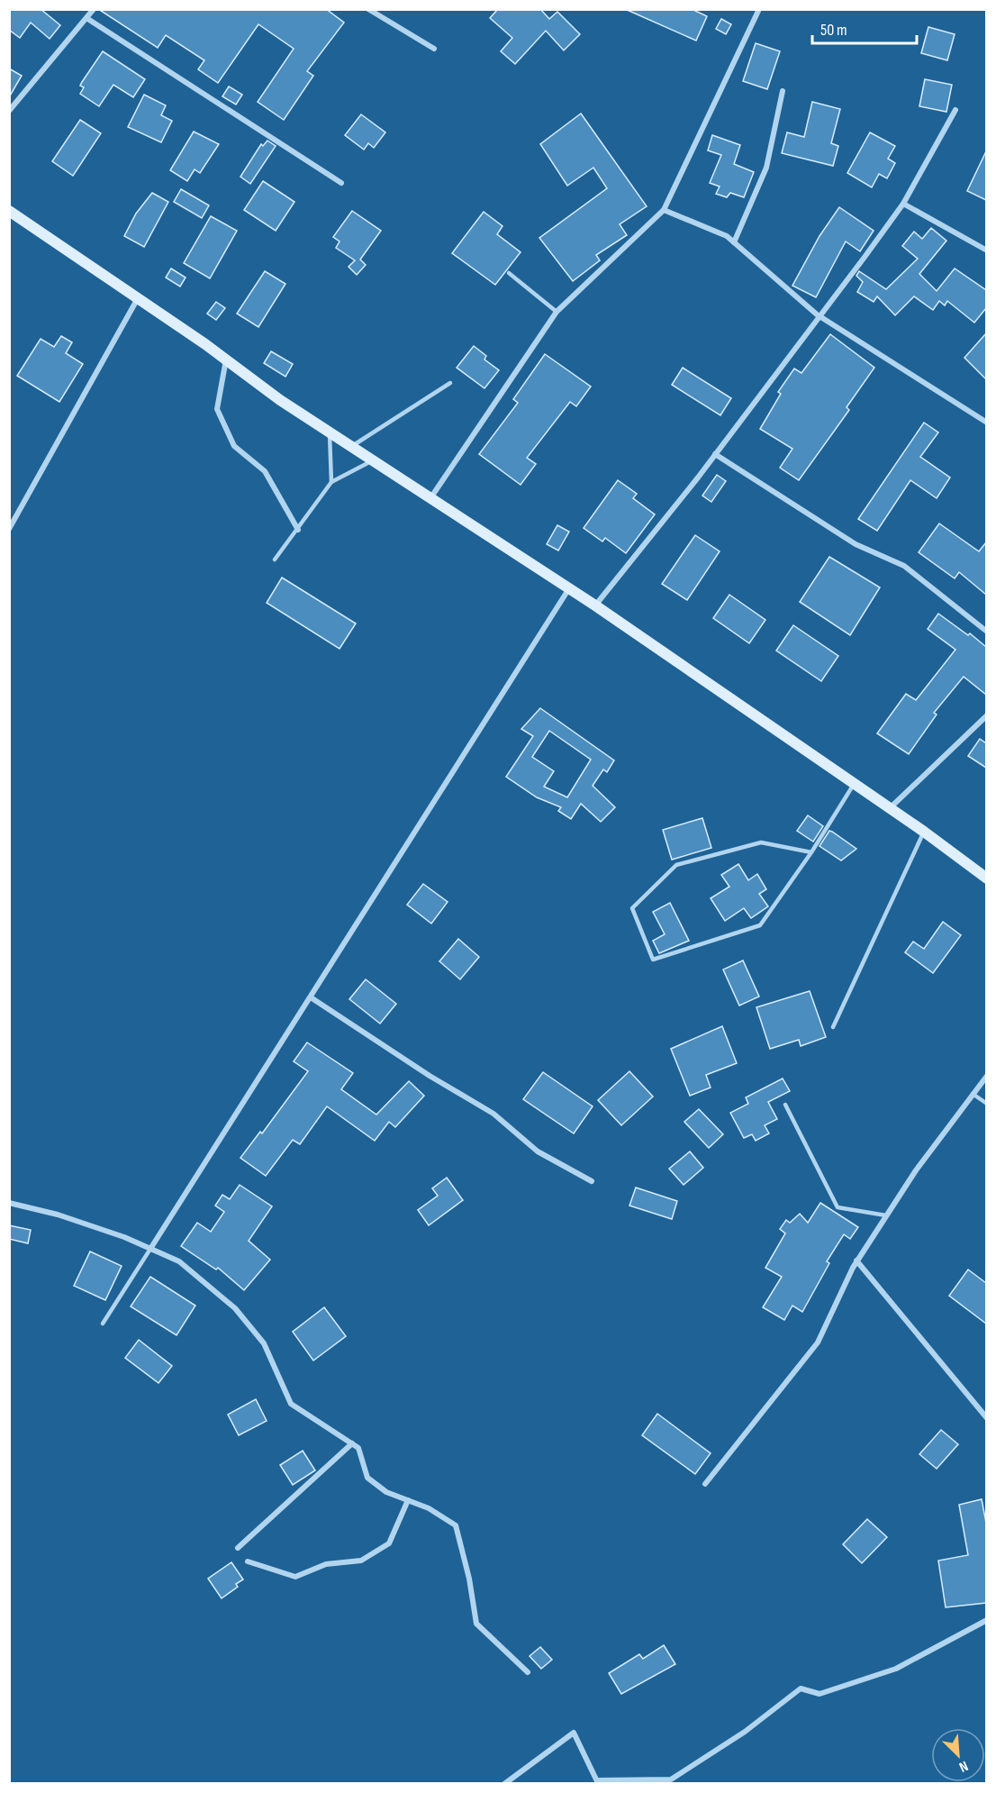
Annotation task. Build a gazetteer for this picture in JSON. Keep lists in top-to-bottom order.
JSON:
{
  "scale_bar": "50 m",
  "north": "bottom right"
}
